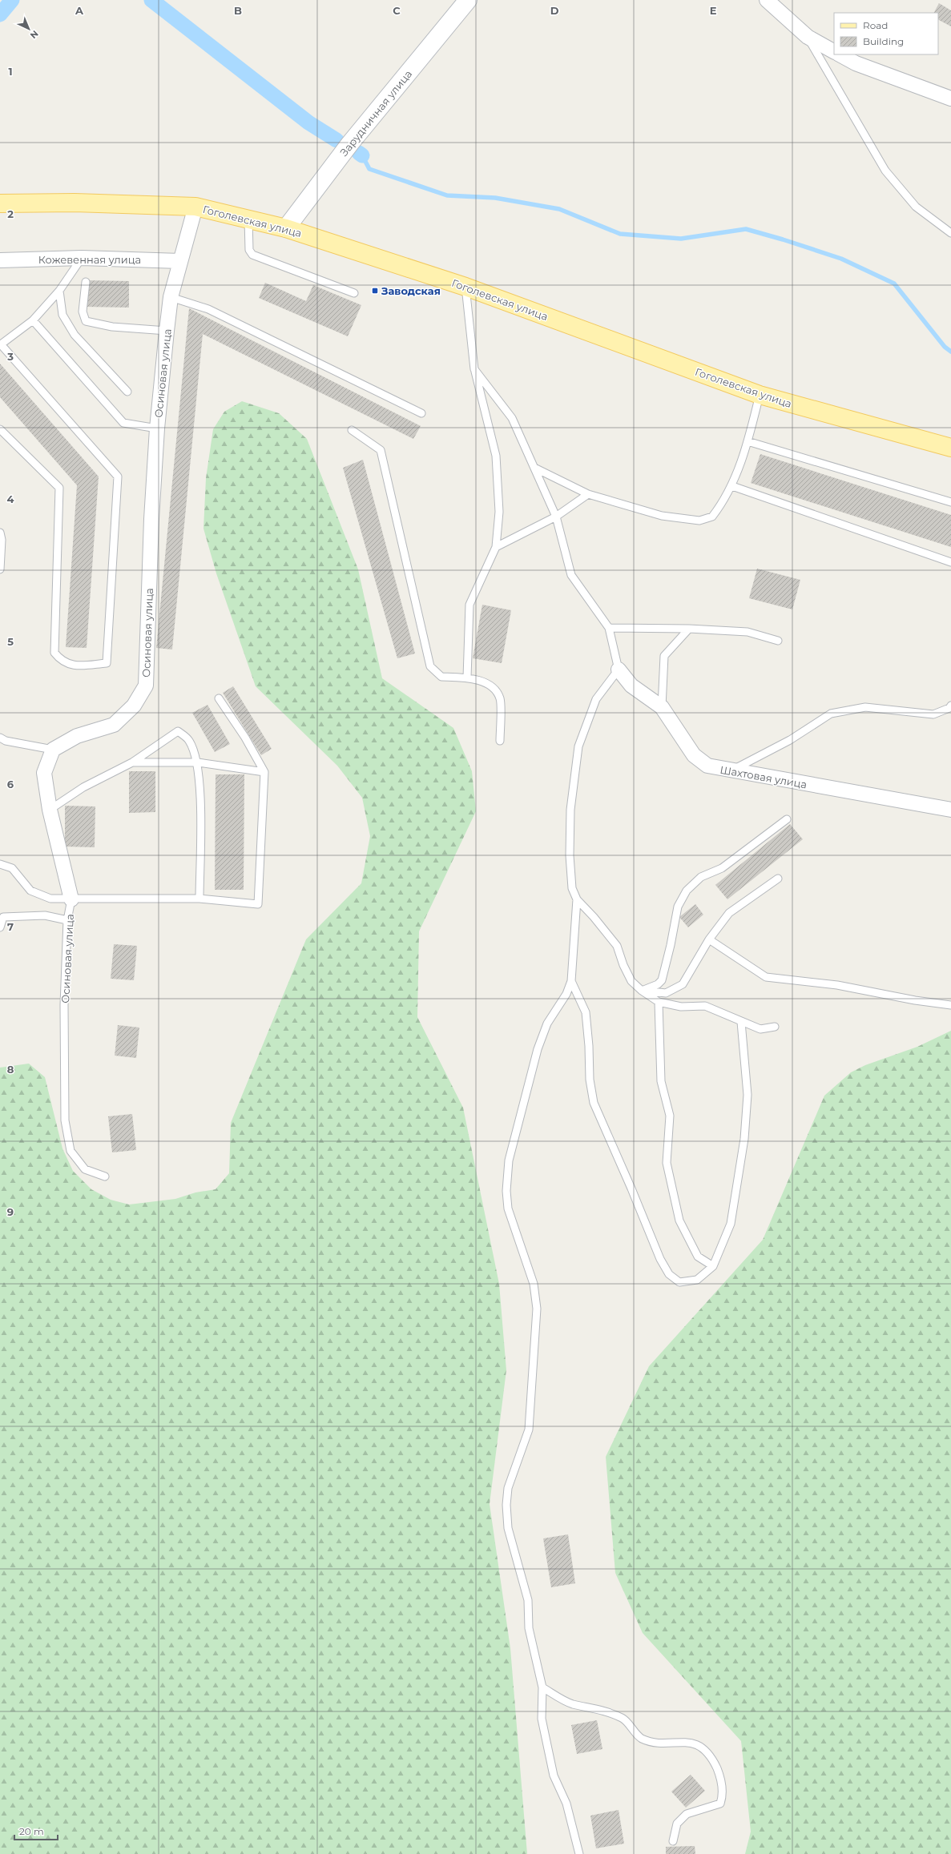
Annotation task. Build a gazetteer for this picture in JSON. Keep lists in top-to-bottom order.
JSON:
{
  "streets": {
    "main road": ["Гоголевская улица"],
    "street": [
      "Зарудничная улица",
      "Кожевенная улица",
      "Осиновая улица",
      "Шахтовая улица"
    ]
  },
  "crossings": [
    ["Зарудничная улица", "Гоголевская улица"],
    ["Гоголевская улица", "Осиновая улица"],
    ["Кожевенная улица", "Осиновая улица"]
  ],
  "places": {
    "transit": ["Заводская"]
  },
  "legend": ["Road", "Building"],
  "scale_bar": "20 m",
  "north": "bottom right",
  "grid": {
    "columns": [
      "A",
      "B",
      "C",
      "D",
      "E"
    ],
    "rows": [
      "1",
      "2",
      "3",
      "4",
      "5",
      "6",
      "7",
      "8",
      "9"
    ]
  }
}
